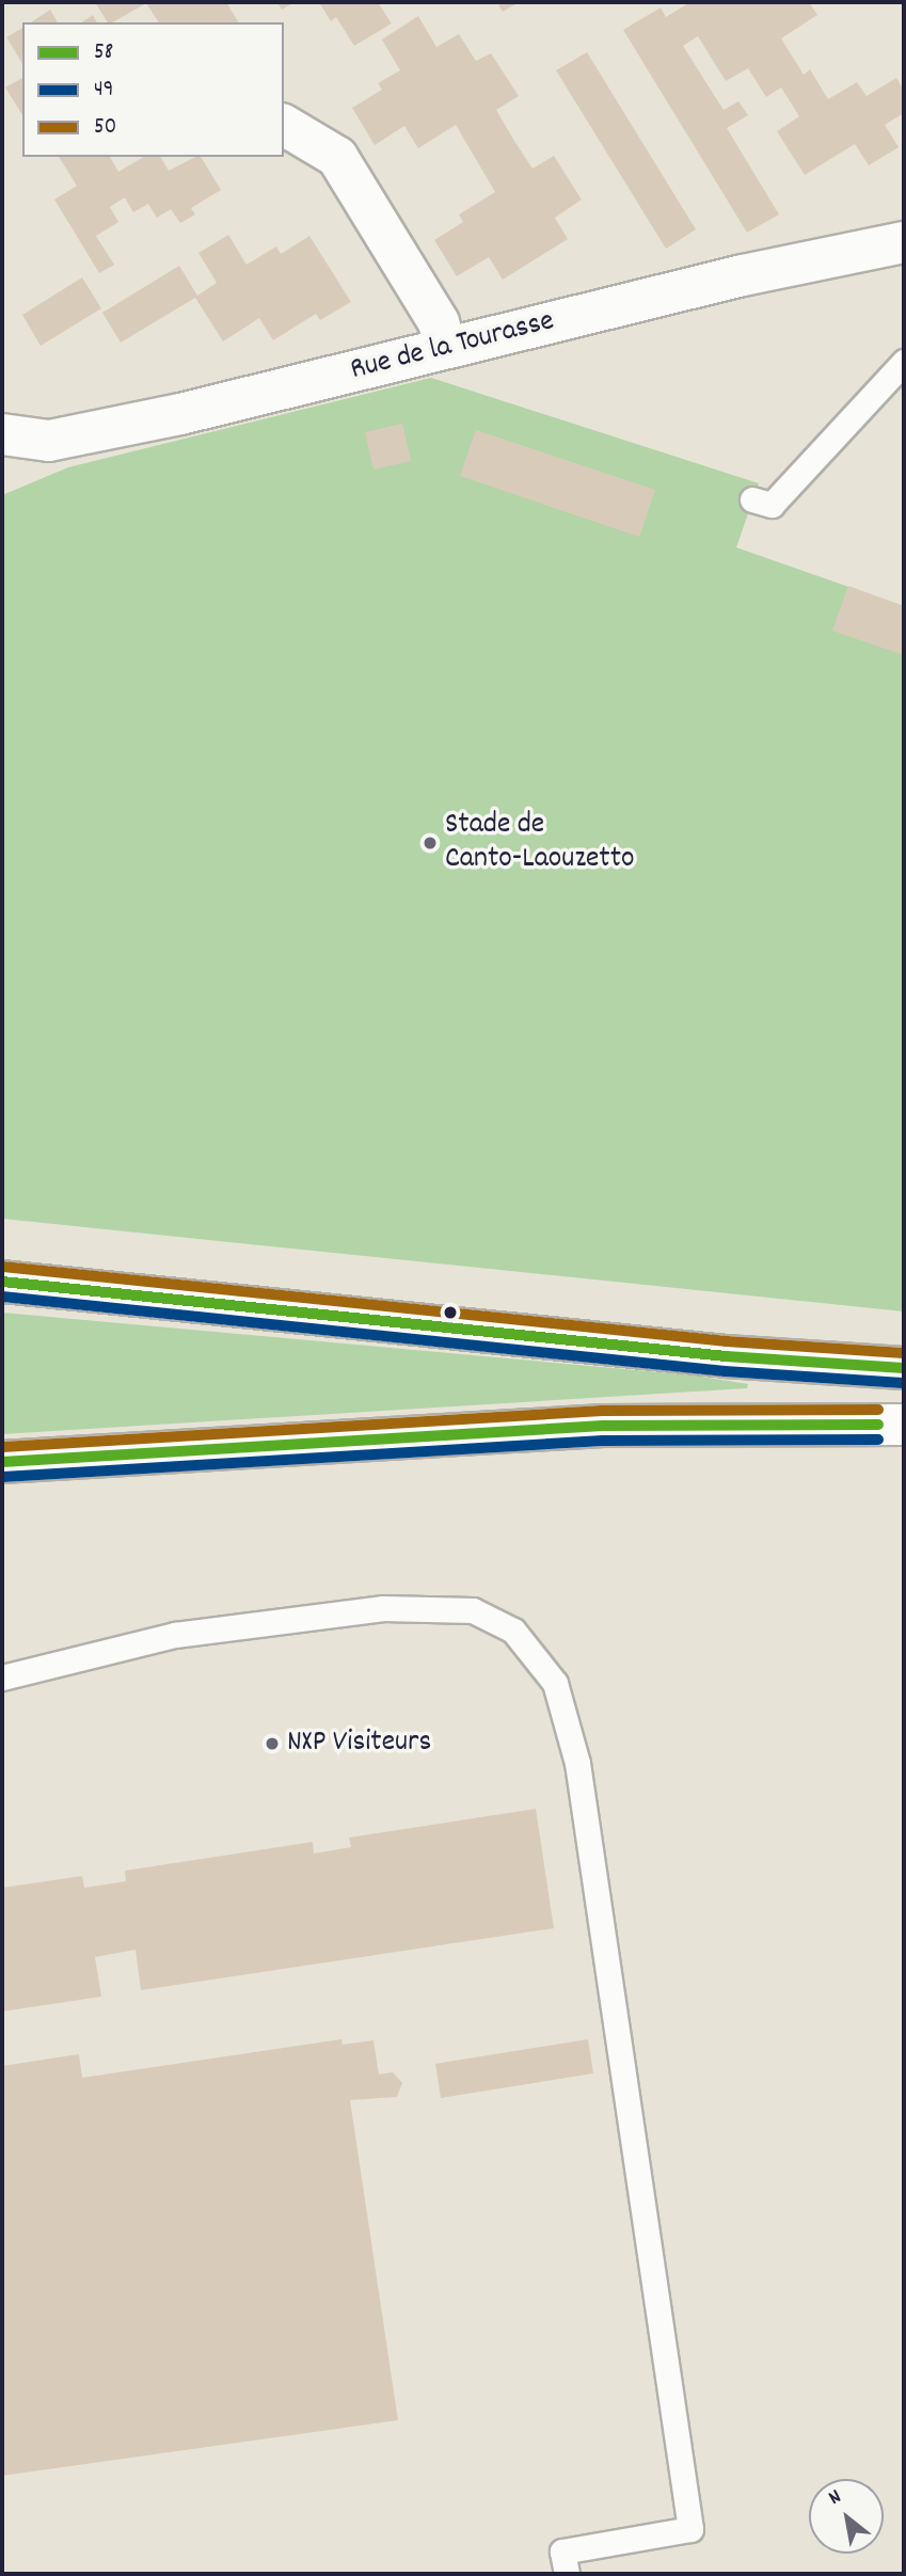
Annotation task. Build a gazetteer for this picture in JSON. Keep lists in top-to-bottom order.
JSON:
{
  "streets": {
    "main road": ["Rue de la Tourasse"]
  },
  "places": ["Stade de Canto-Laouzetto", "NXP Visiteurs"],
  "lines": ["transit line 50", "transit line 58", "transit line 49"],
  "legend": ["58", "49", "50"],
  "north": "top left"
}
